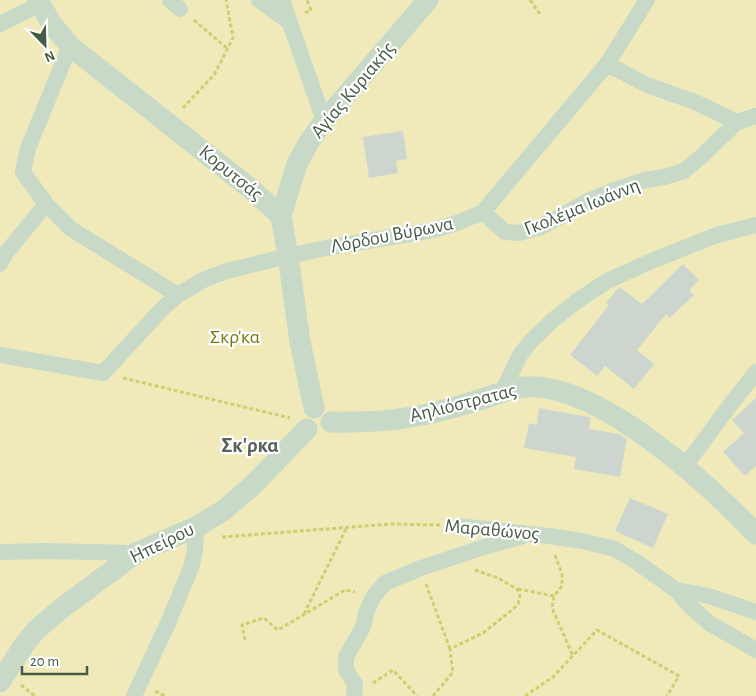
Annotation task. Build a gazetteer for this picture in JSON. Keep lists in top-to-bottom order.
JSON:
{
  "streets": {
    "street": [
      "Αγίας Κυριακής",
      "Κορυτσάς",
      "Γκολέμα Ιωάννη",
      "Λόρδου Βύρωνα",
      "Αηλιόστρατας",
      "Μαραθώνος",
      "Ηπείρου"
    ]
  },
  "crossings": [
    ["Αγίας Κυριακής", "Κορυτσάς"],
    ["Κορυτσάς", "Λόρδου Βύρωνα"],
    ["Κορυτσάς", "Αηλιόστρατας"],
    ["Κορυτσάς", "Ηπείρου"],
    ["Γκολέμα Ιωάννη", "Λόρδου Βύρωνα"],
    ["Αηλιόστρατας", "Ηπείρου"],
    ["Μαραθώνος", "Ηπείρου"]
  ],
  "districts": ["Σκ'ρκα"],
  "parks": ["Σκρ'κα"],
  "scale_bar": "20 m",
  "north": "bottom right"
}
